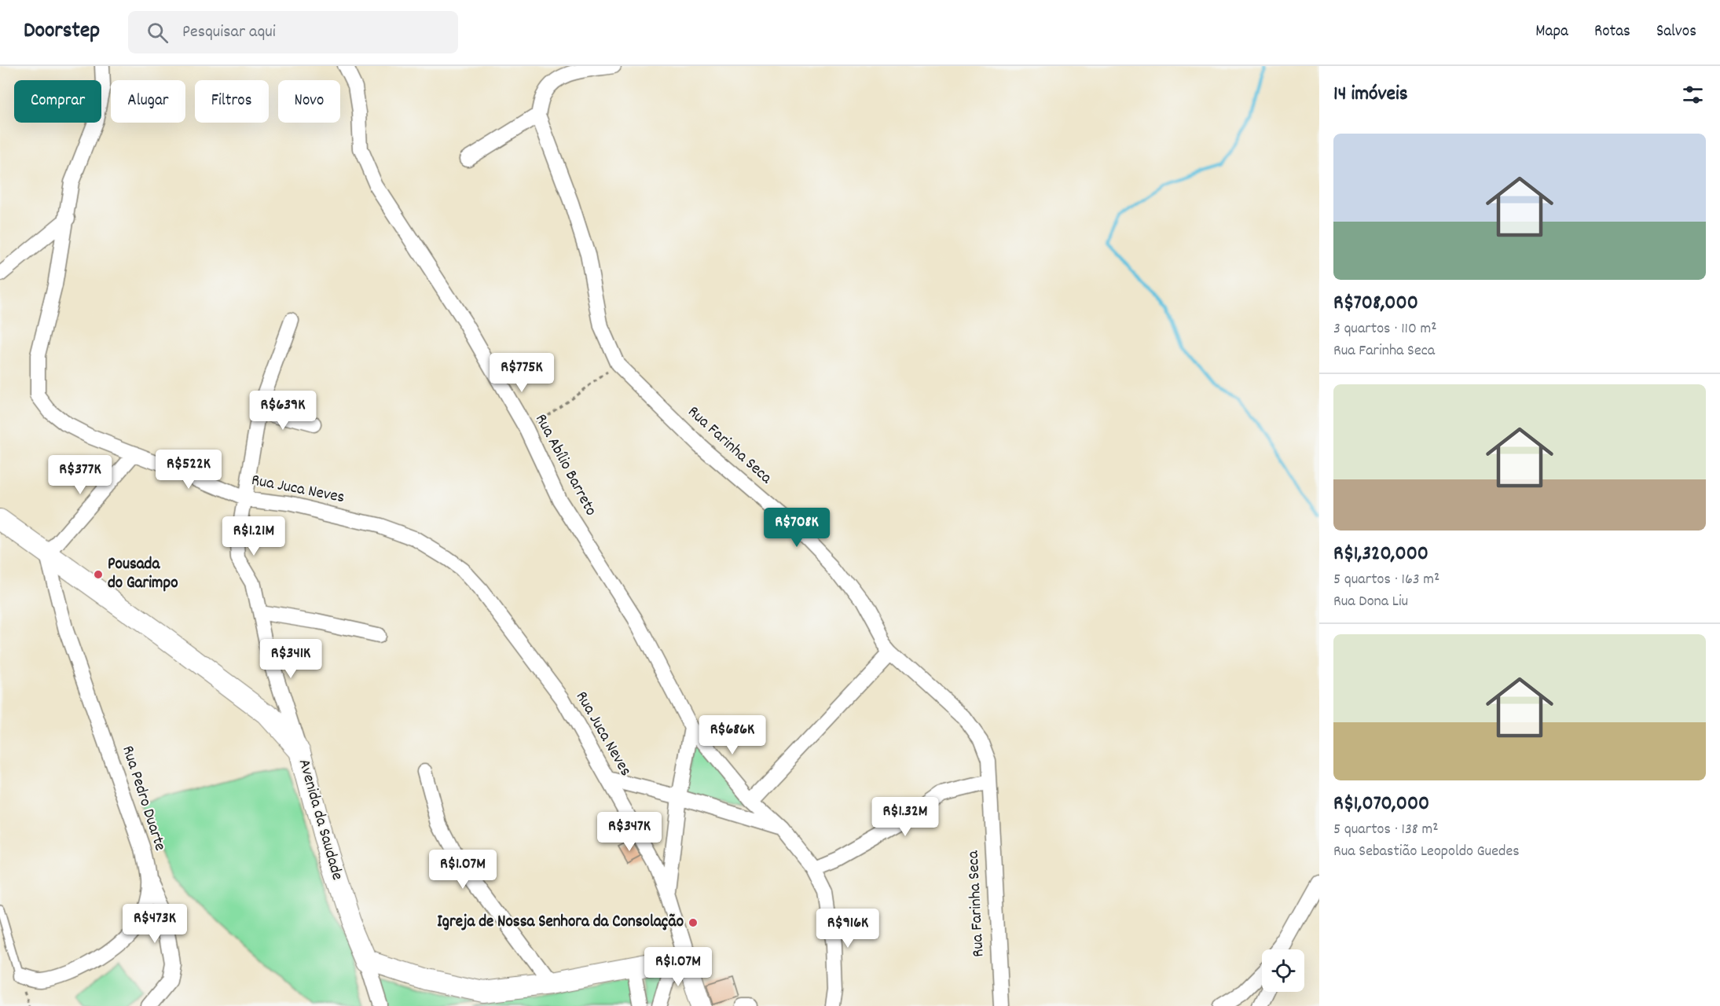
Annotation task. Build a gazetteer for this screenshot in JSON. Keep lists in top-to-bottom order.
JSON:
{
  "streets": {
    "street": [
      "Rua Farinha Seca",
      "Rua Abílio Barreto",
      "Rua Juca Neves",
      "Rua Pedro Duarte",
      "Avenida da Saudade"
    ]
  },
  "crossings": [
    ["Rua Pedro Duarte", "Avenida da Saudade"]
  ],
  "places": ["Pousada do Garimpo", "Igreja de Nossa Senhora da Consolação"],
  "page": {
    "header": "Doorstep",
    "search": "Pesquisar aqui",
    "nav": ["Mapa", "Rotas", "Salvos"],
    "heading": "14 imóveis",
    "chip": [
      "Comprar",
      "Alugar",
      "Filtros",
      "Novo"
    ],
    "list": [
      {
        "name": "R$708,000",
        "note": "3 quartos · 110 m² · Rua Farinha Seca"
      },
      {
        "name": "R$1,320,000",
        "note": "5 quartos · 163 m² · Rua Dona Liu"
      },
      {
        "name": "R$1,070,000",
        "note": "5 quartos · 138 m² · Rua Sebastião Leopoldo Guedes"
      }
    ],
    "price": [
      "R$775K",
      "R$639K",
      "R$522K",
      "R$377K",
      "R$708K",
      "R$1.21M",
      "R$341K",
      "R$686K",
      "R$1.32M",
      "R$347K",
      "R$1.07M",
      "R$473K",
      "R$916K",
      "R$1.07M"
    ]
  }
}
